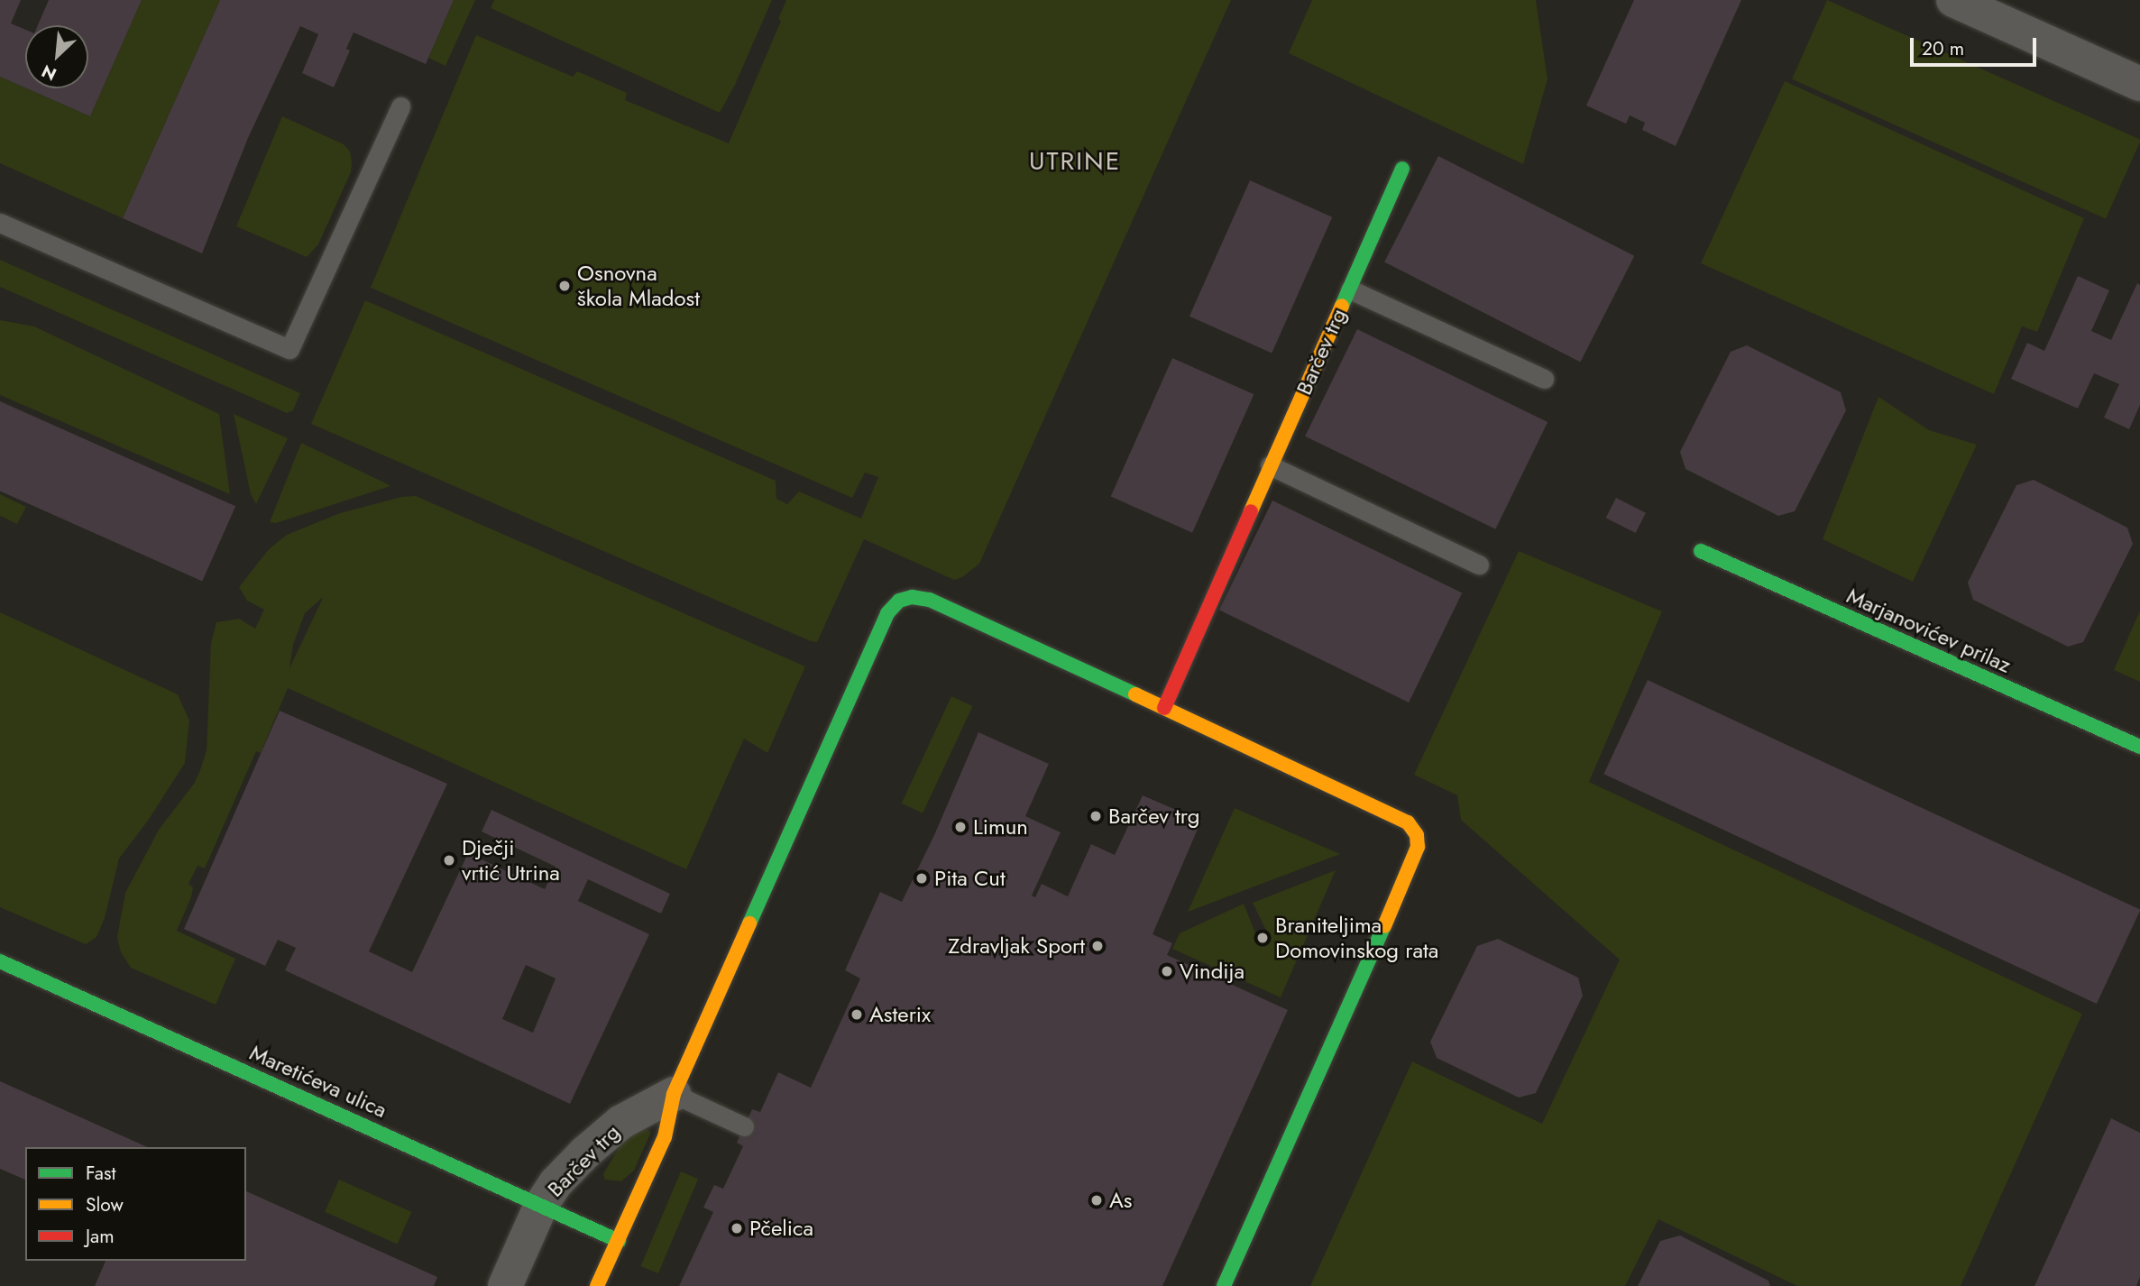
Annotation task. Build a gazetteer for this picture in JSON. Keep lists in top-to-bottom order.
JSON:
{
  "streets": {
    "street": ["Barčev trg", "Marjanovićev prilaz", "Maretićeva ulica"]
  },
  "crossings": [
    ["Barčev trg", "Maretićeva ulica"]
  ],
  "districts": ["UTRINE"],
  "places": [
    "Osnovna škola Mladost",
    "Barčev trg",
    "Limun",
    "Dječji vrtić Utrina",
    "Pita Cut",
    "Braniteljima Domovinskog rata",
    "Zdravljak Sport",
    "Vindija",
    "Asterix",
    "As",
    "Pčelica"
  ],
  "legend": ["Fast", "Slow", "Jam"],
  "scale_bar": "20 m",
  "north": "bottom left"
}
